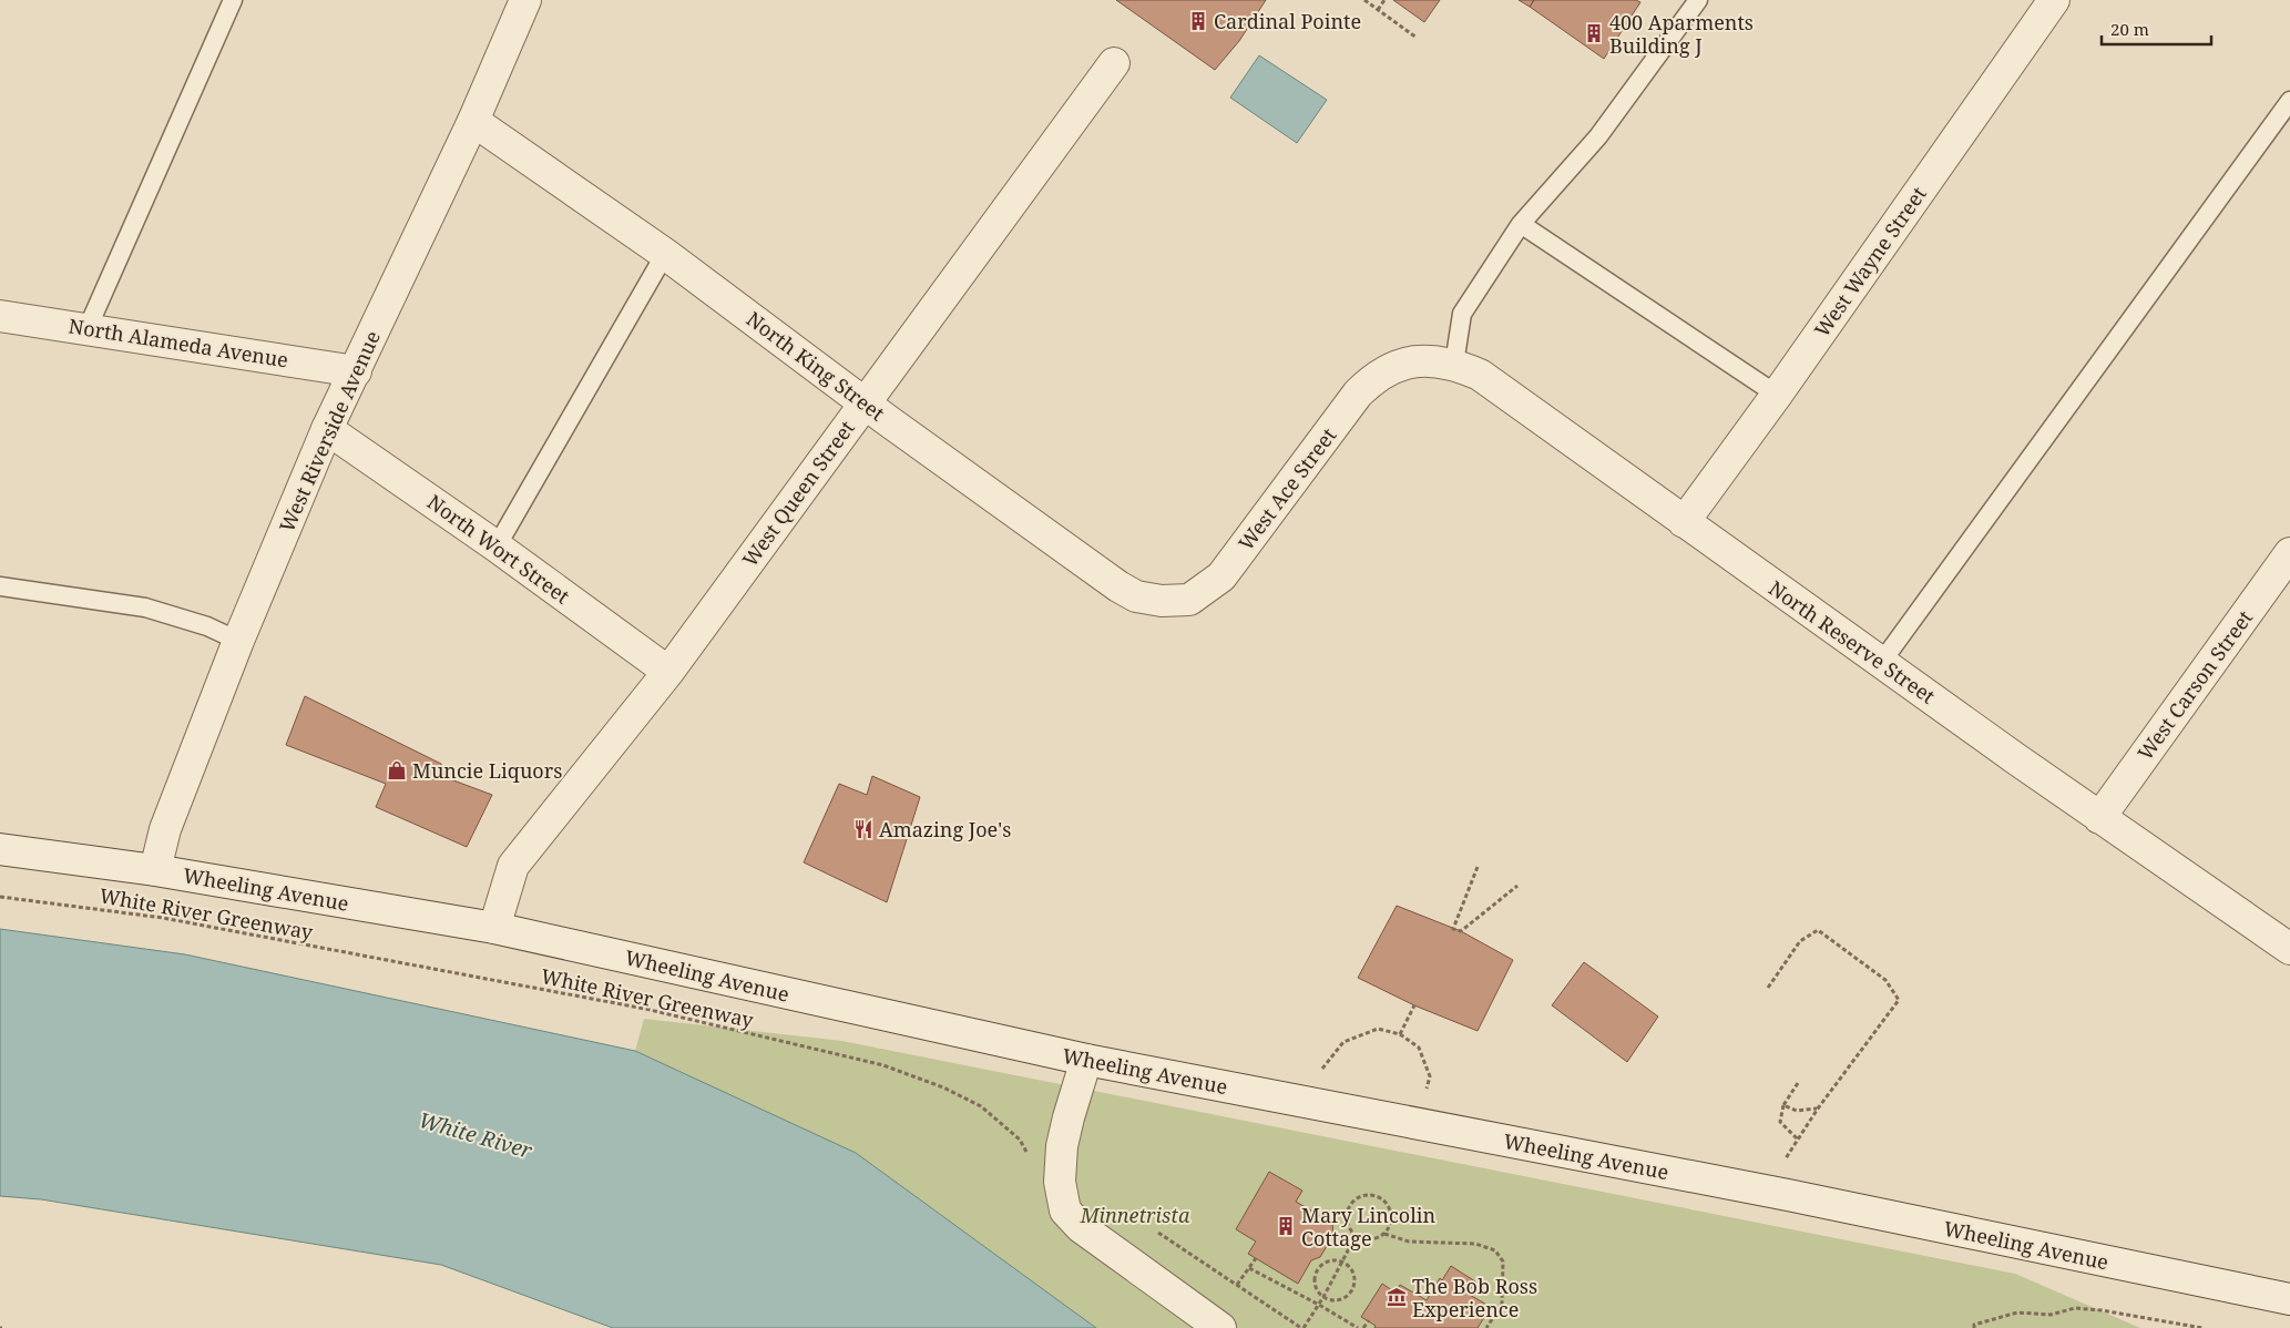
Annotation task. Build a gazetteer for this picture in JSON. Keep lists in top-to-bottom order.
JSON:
{
  "streets": {
    "street": [
      "West Wayne Street",
      "North Alameda Avenue",
      "North King Street",
      "West Riverside Avenue",
      "West Ace Street",
      "West Queen Street",
      "North Wort Street",
      "North Reserve Street",
      "West Carson Street",
      "Wheeling Avenue"
    ],
    "path": ["White River Greenway"]
  },
  "crossings": [
    ["West Wayne Street", "North Reserve Street"],
    ["North Alameda Avenue", "West Riverside Avenue"],
    ["North King Street", "West Riverside Avenue"],
    ["North King Street", "West Ace Street"],
    ["North King Street", "West Queen Street"],
    ["West Riverside Avenue", "North Wort Street"],
    ["West Riverside Avenue", "Wheeling Avenue"],
    ["West Ace Street", "North Reserve Street"],
    ["West Queen Street", "North Wort Street"],
    ["West Queen Street", "Wheeling Avenue"],
    ["North Reserve Street", "West Carson Street"]
  ],
  "water": ["White River"],
  "parks": ["Minnetrista"],
  "places": {
    "building": ["Cardinal Pointe", "400 Aparments Building J", "Mary Lincolin Cottage"],
    "shop": ["Muncie Liquors"],
    "restaurant": ["Amazing Joe's"],
    "museum": ["The Bob Ross Experience"]
  },
  "scale_bar": "20 m"
}
